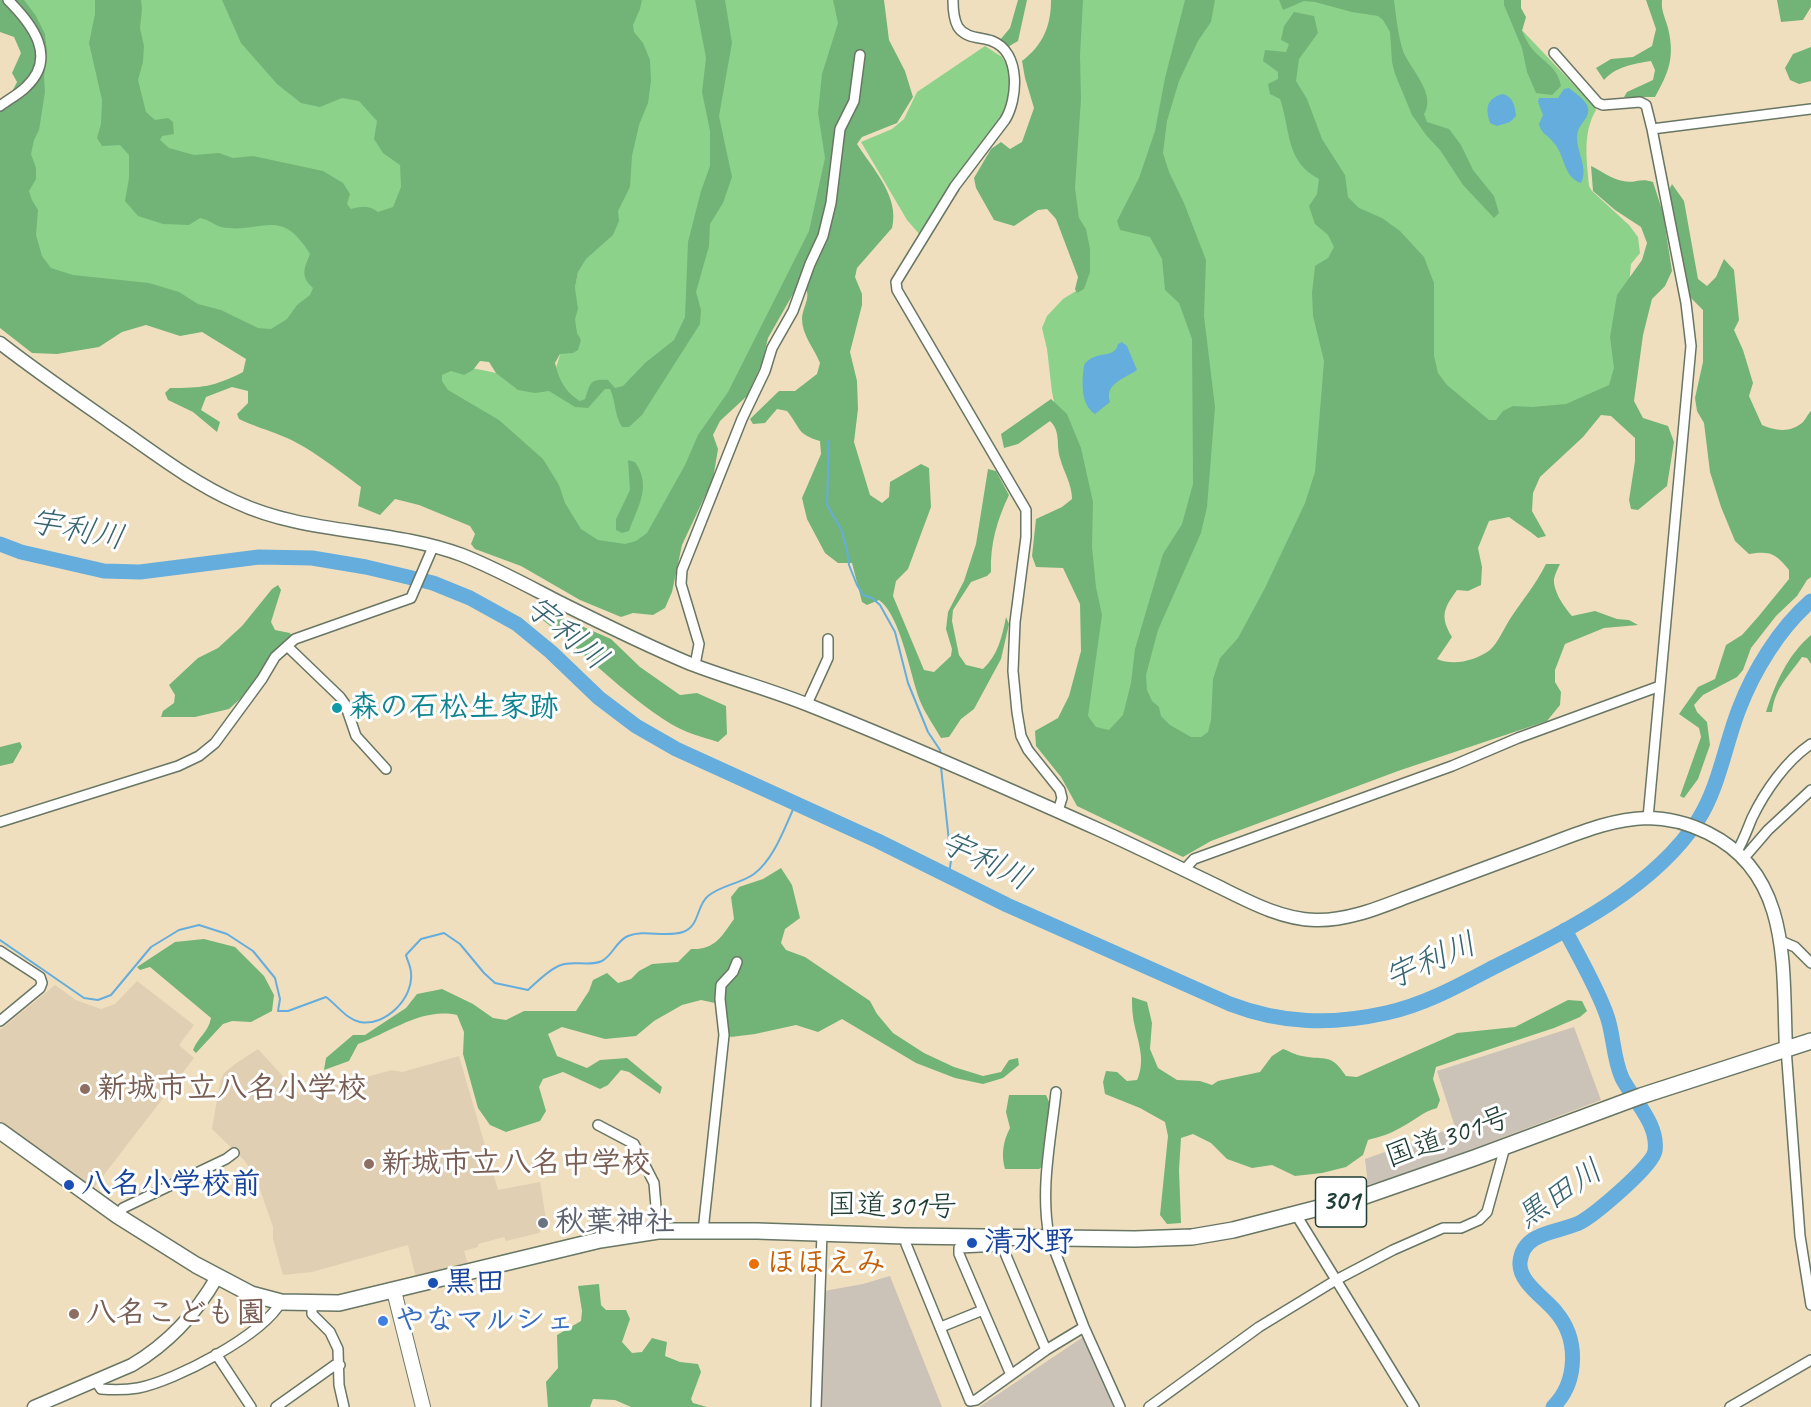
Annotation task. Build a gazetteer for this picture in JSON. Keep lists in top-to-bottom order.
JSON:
{
  "streets": {
    "highway": ["国道301号", "301"]
  },
  "water": ["宇利川", "黒田川"],
  "places": [
    "森の石松生家跡",
    "新城市立八名小学校",
    "新城市立八名中学校",
    "八名小学校前",
    "秋葉神社",
    "清水野",
    "ほほえみ",
    "黒田",
    "八名こども園",
    "やなマルシェ"
  ]
}
